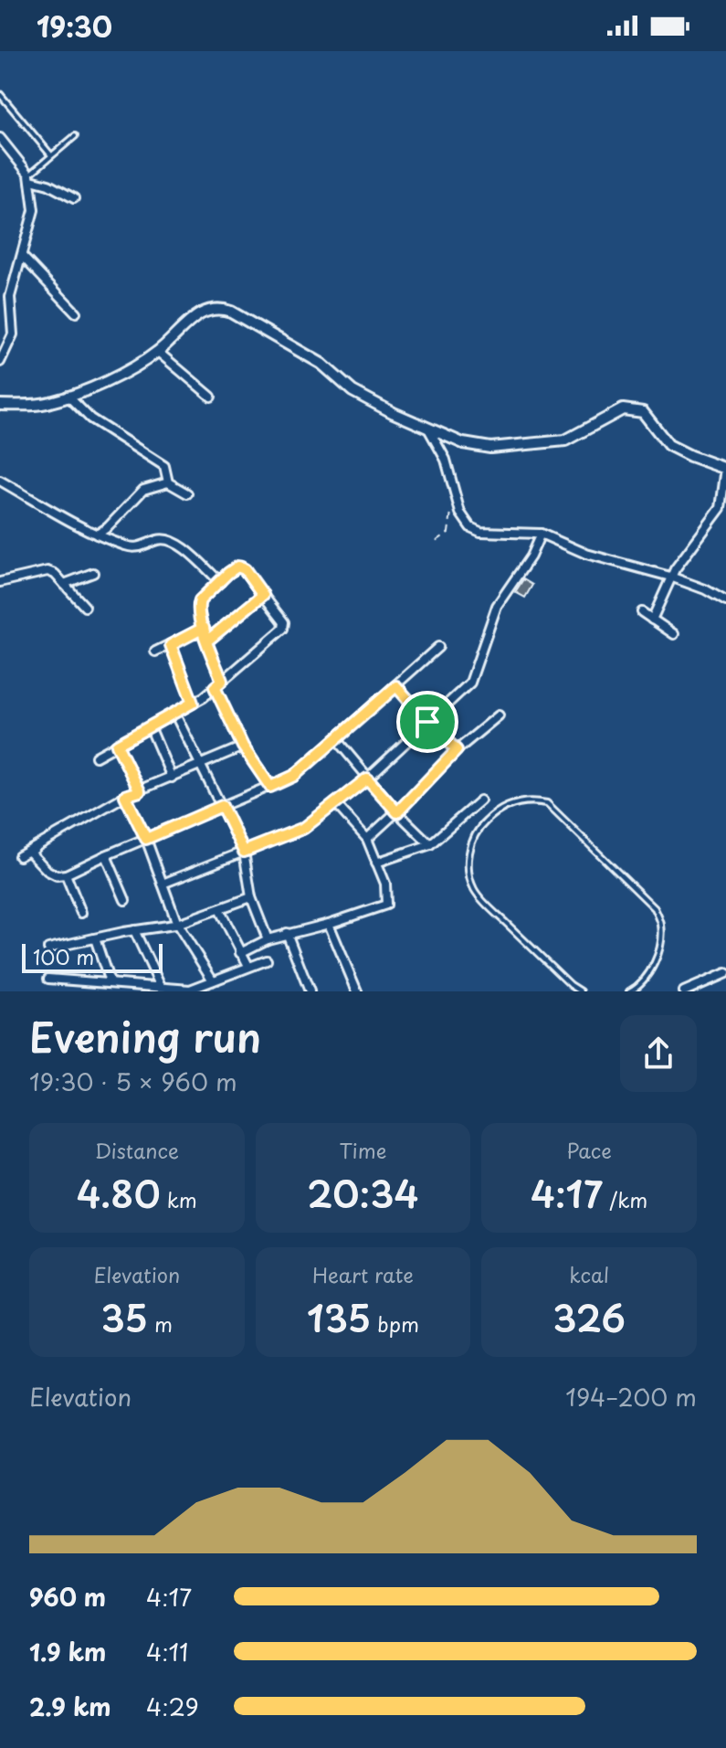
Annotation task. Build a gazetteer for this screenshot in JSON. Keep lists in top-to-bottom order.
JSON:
{
  "scale_bar": "100 m",
  "page": {
    "status": "19:30",
    "scale": "100 m",
    "heading": ["Evening run", "19:30 · 5 × 960 m"],
    "stats": [
      ["Distance", "4.80 km"],
      ["Time", "20:34"],
      ["Pace", "4:17 /km"],
      ["Elevation", "35 m"],
      ["Heart rate", "135 bpm"],
      ["kcal", "326"]
    ],
    "chart": ["Elevation", "194–200 m"],
    "list": [
      {
        "name": "960 m",
        "note": "4:17"
      },
      {
        "name": "1.9 km",
        "note": "4:11"
      },
      {
        "name": "2.9 km",
        "note": "4:29"
      }
    ]
  }
}
